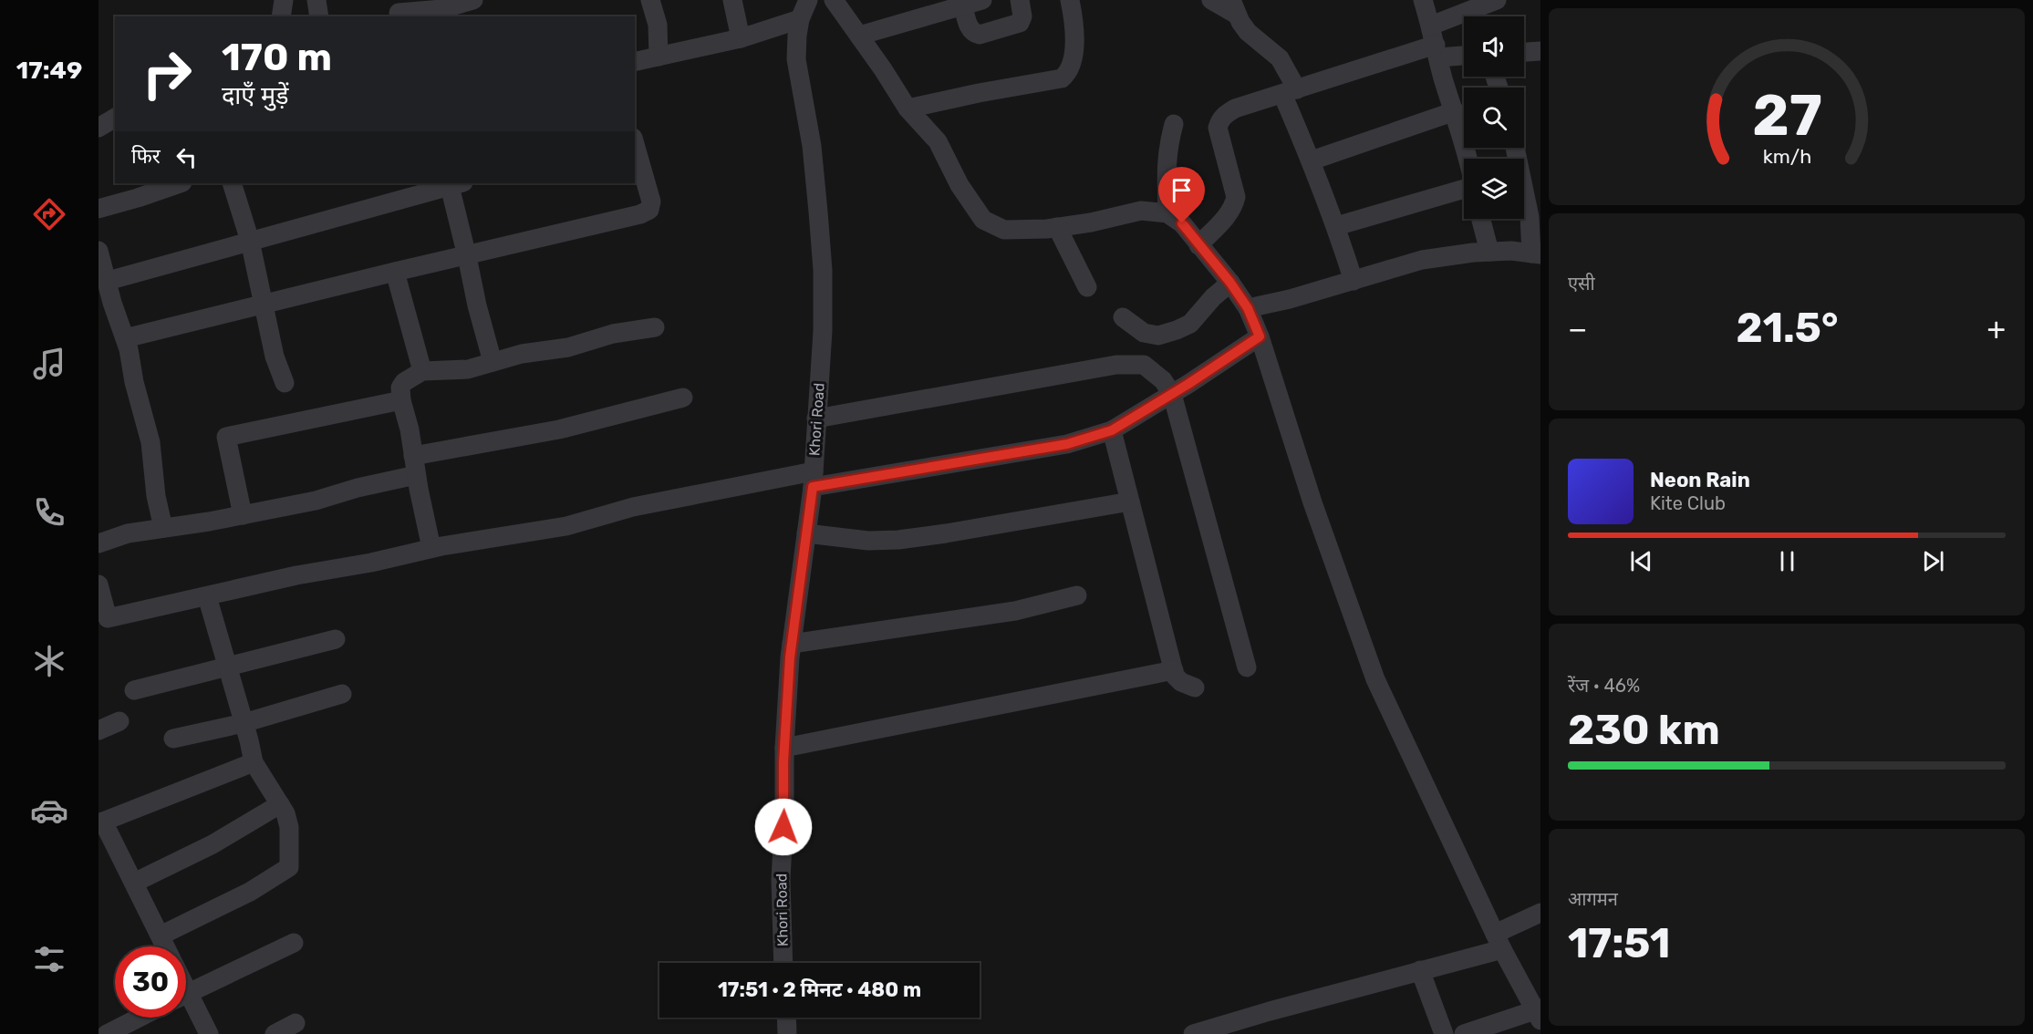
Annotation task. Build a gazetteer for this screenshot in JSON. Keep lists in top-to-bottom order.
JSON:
{
  "streets": {
    "street": ["Khori Road"]
  },
  "page": {
    "tabs": "17:49",
    "turn": ["170 m", "दाएँ मुड़ें"],
    "then": "फिर",
    "tile": [
      "एसी",
      ["रेंज · 46%", "230 km"],
      ["आगमन", "17:51"]
    ],
    "heat": ["−", "21.5°", "+"],
    "song": ["Neon Rain", "Kite Club"],
    "limit": "30",
    "trip": "17:51 · 2 मिनट · 480 m",
    "gauge": ["27", "km/h"]
  }
}
